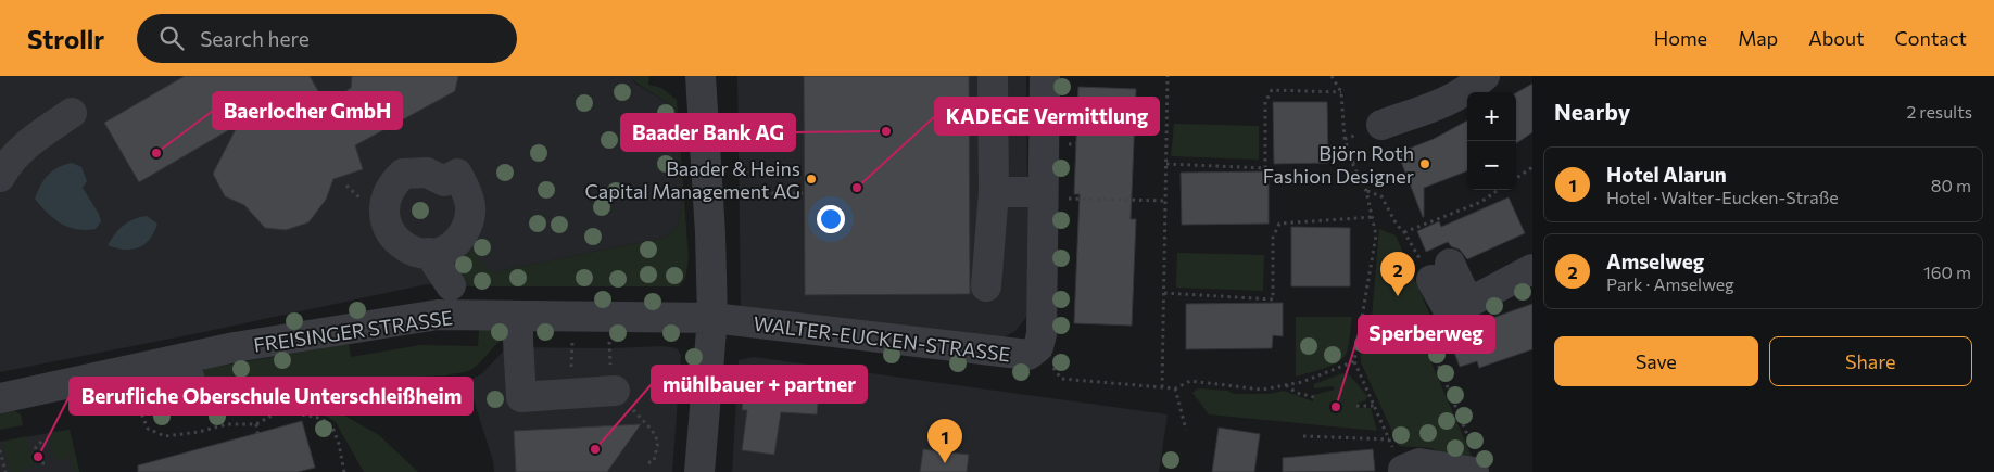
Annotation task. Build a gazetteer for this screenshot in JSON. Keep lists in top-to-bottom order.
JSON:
{
  "streets": {
    "street": ["FREISINGER STRASSE", "WALTER-EUCKEN-STRASSE"]
  },
  "crossings": [
    ["FREISINGER STRASSE", "WALTER-EUCKEN-STRASSE"]
  ],
  "places": [
    "Baader Bank AG",
    "Baerlocher GmbH",
    "Björn Roth Fashion Designer",
    "Baader & Heins Capital Management AG",
    "KADEGE Vermittlung",
    "Sperberweg",
    "mühlbauer + partner",
    "Berufliche Oberschule Unterschleißheim"
  ],
  "page": {
    "header": "Strollr",
    "search": "Search here",
    "nav": [
      "Home",
      "Map",
      "About",
      "Contact"
    ],
    "heading": ["Nearby", "2 results"],
    "map_buttons": ["+", "−"],
    "list": [
      {
        "mark": "1",
        "name": "Hotel Alarun",
        "note": "Hotel · Walter-Eucken-Straße",
        "value": "80 m"
      },
      {
        "mark": "2",
        "name": "Amselweg",
        "note": "Park · Amselweg",
        "value": "160 m"
      }
    ],
    "pins": ["2", "1"],
    "buttons": ["Save", "Share"]
  }
}
